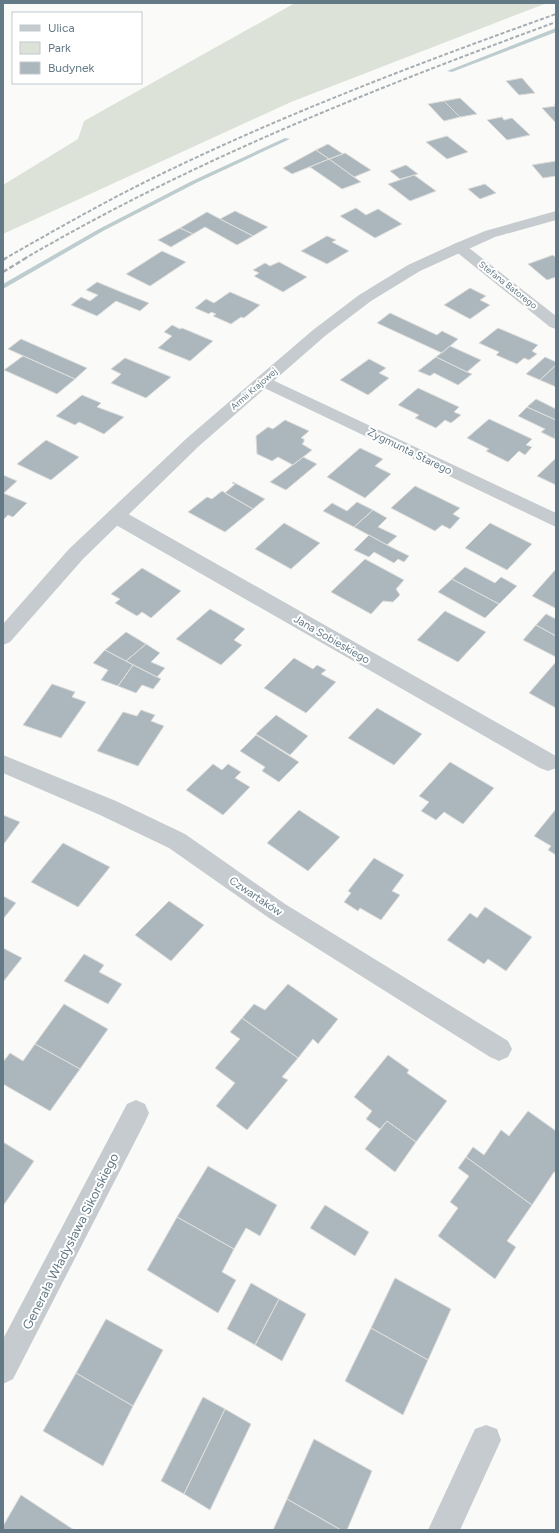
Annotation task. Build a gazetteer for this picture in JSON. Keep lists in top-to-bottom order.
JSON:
{
  "streets": {
    "street": [
      "Stefana Batorego",
      "Armii Krajowej",
      "Zygmunta Starego",
      "Jana Sobieskiego",
      "Czwartaków",
      "Generała Władysława Sikorskiego"
    ]
  },
  "crossings": [
    ["Stefana Batorego", "Armii Krajowej"],
    ["Armii Krajowej", "Zygmunta Starego"],
    ["Armii Krajowej", "Jana Sobieskiego"]
  ],
  "legend": ["Ulica", "Park", "Budynek"]
}
